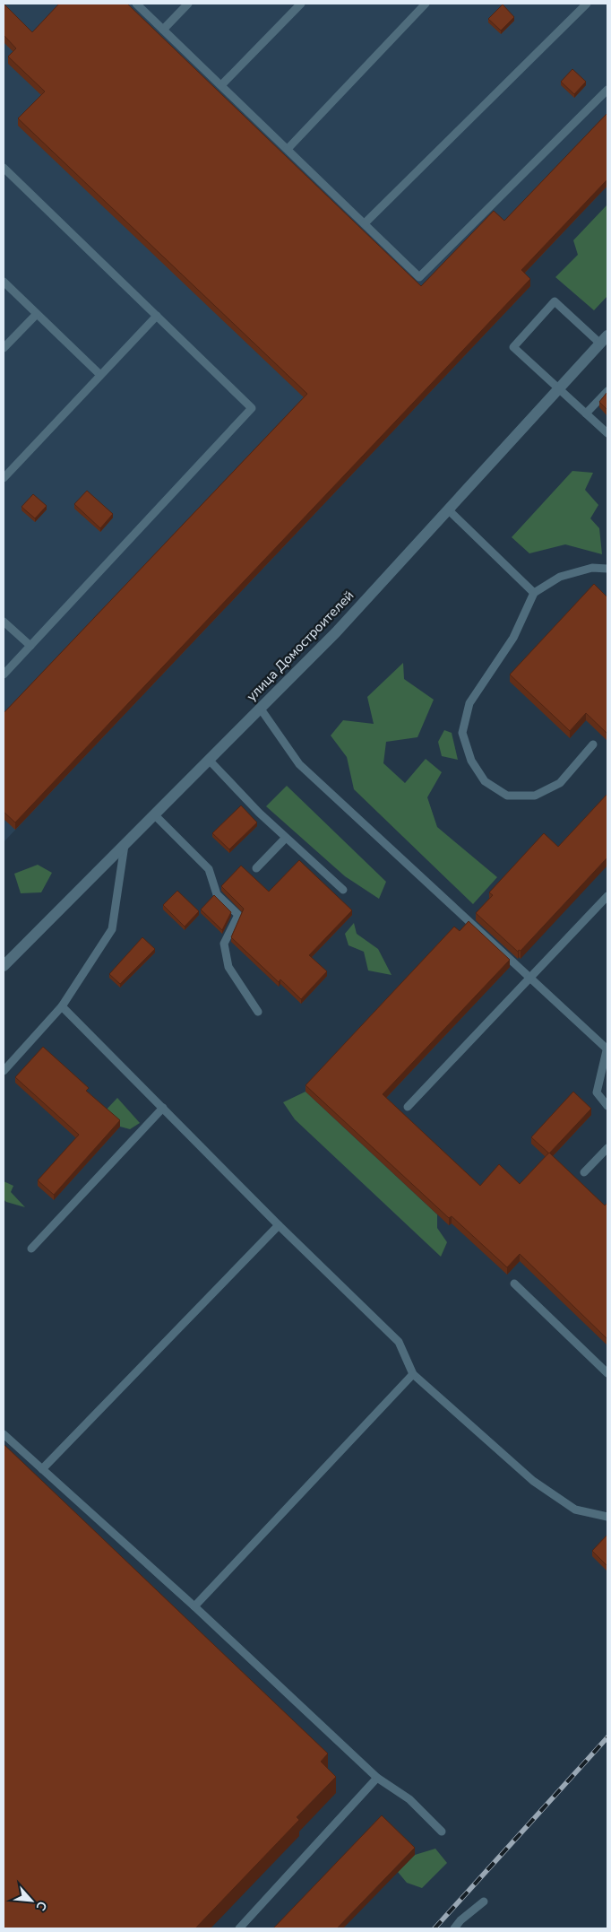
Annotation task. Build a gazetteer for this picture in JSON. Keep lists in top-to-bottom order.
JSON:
{
  "streets": {
    "street": ["улица Домостроителей"]
  },
  "north": "bottom right"
}
